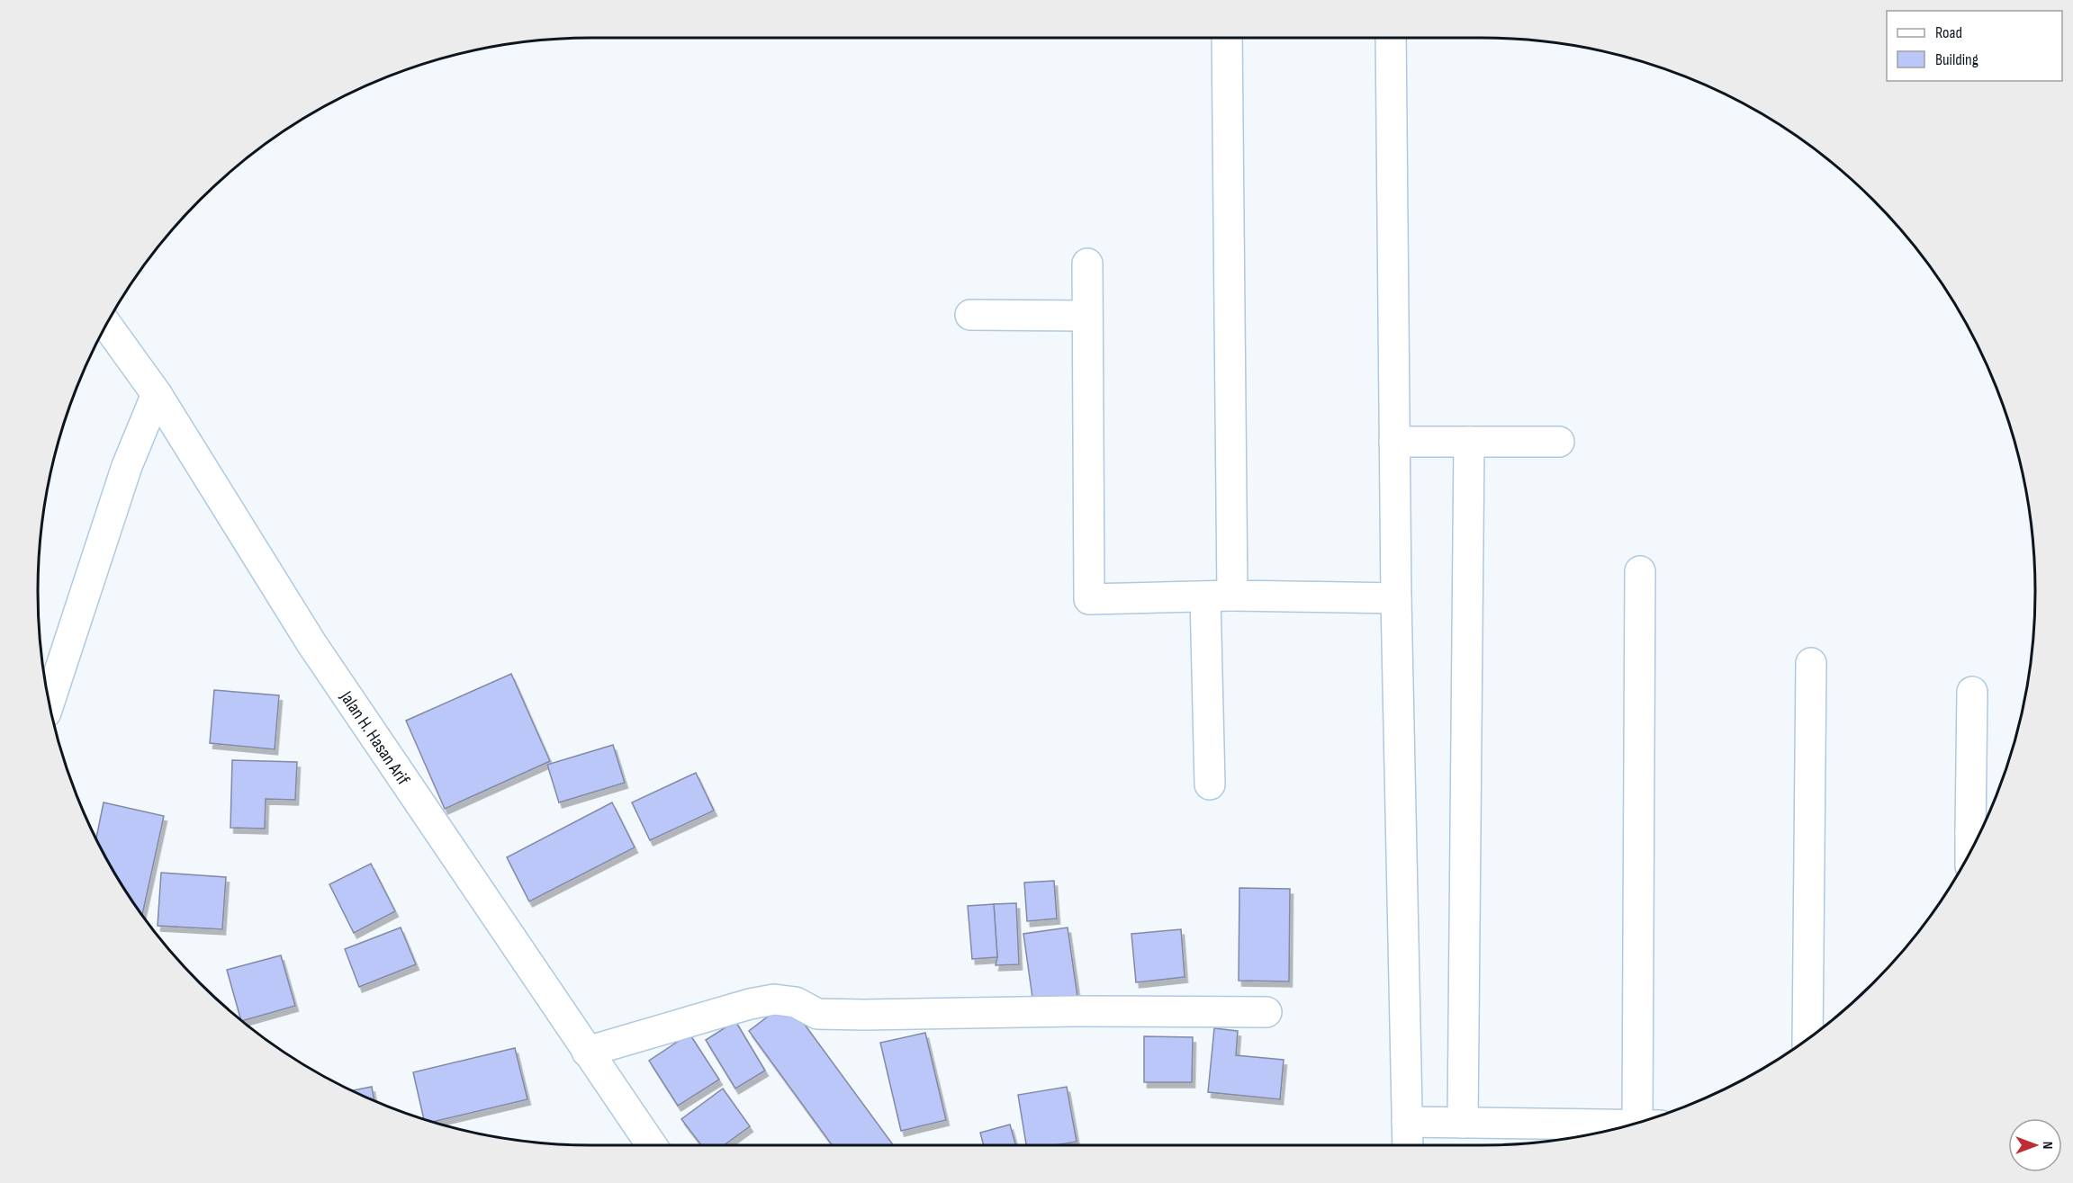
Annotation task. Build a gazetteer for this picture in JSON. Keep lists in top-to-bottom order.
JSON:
{
  "streets": {
    "street": ["Jalan H. Hasan Arif"]
  },
  "legend": ["Road", "Building"],
  "north": "right"
}
